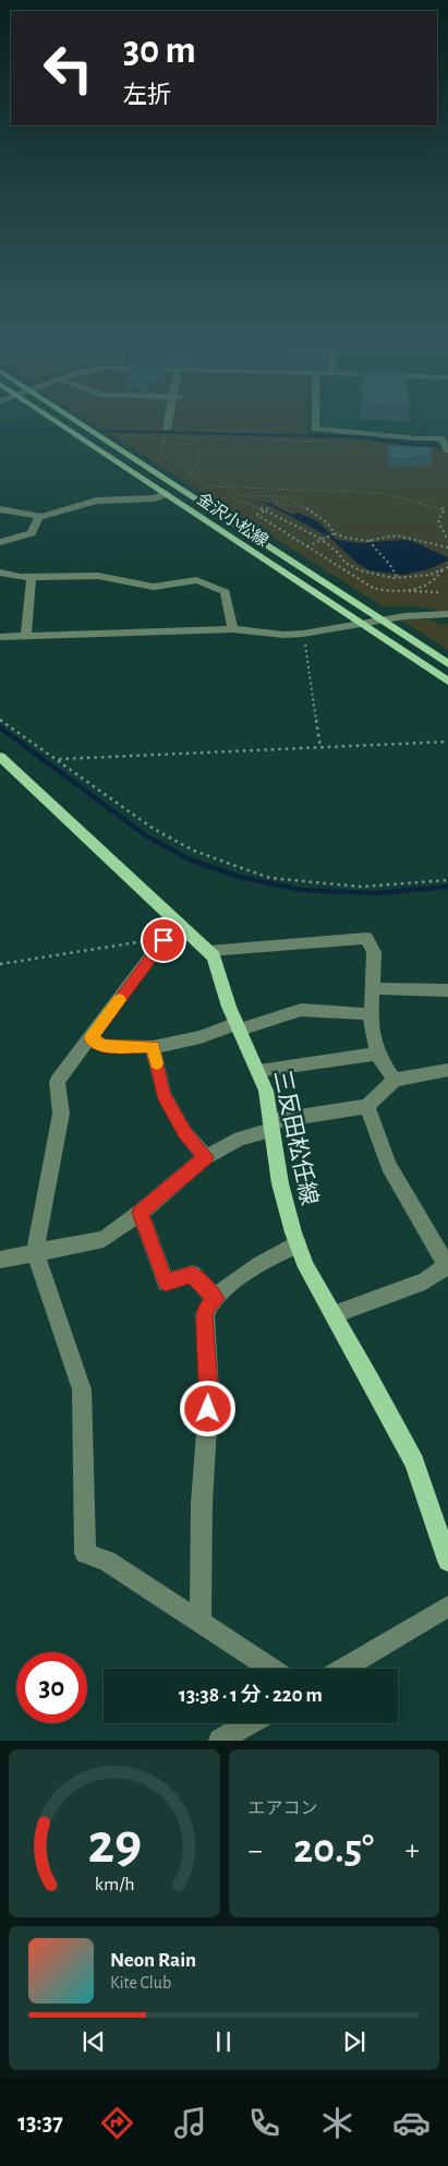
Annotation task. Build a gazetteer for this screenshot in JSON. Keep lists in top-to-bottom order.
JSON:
{
  "streets": {
    "main road": ["金沢小松線", "三反田松任線"]
  },
  "page": {
    "turn": ["30 m", "左折"],
    "limit": "30",
    "trip": "13:38 · 1 分 · 220 m",
    "tile": "エアコン",
    "heat": ["−", "20.5°", "+"],
    "song": ["Neon Rain", "Kite Club"],
    "tabs": "13:37",
    "gauge": ["29", "km/h"]
  }
}
